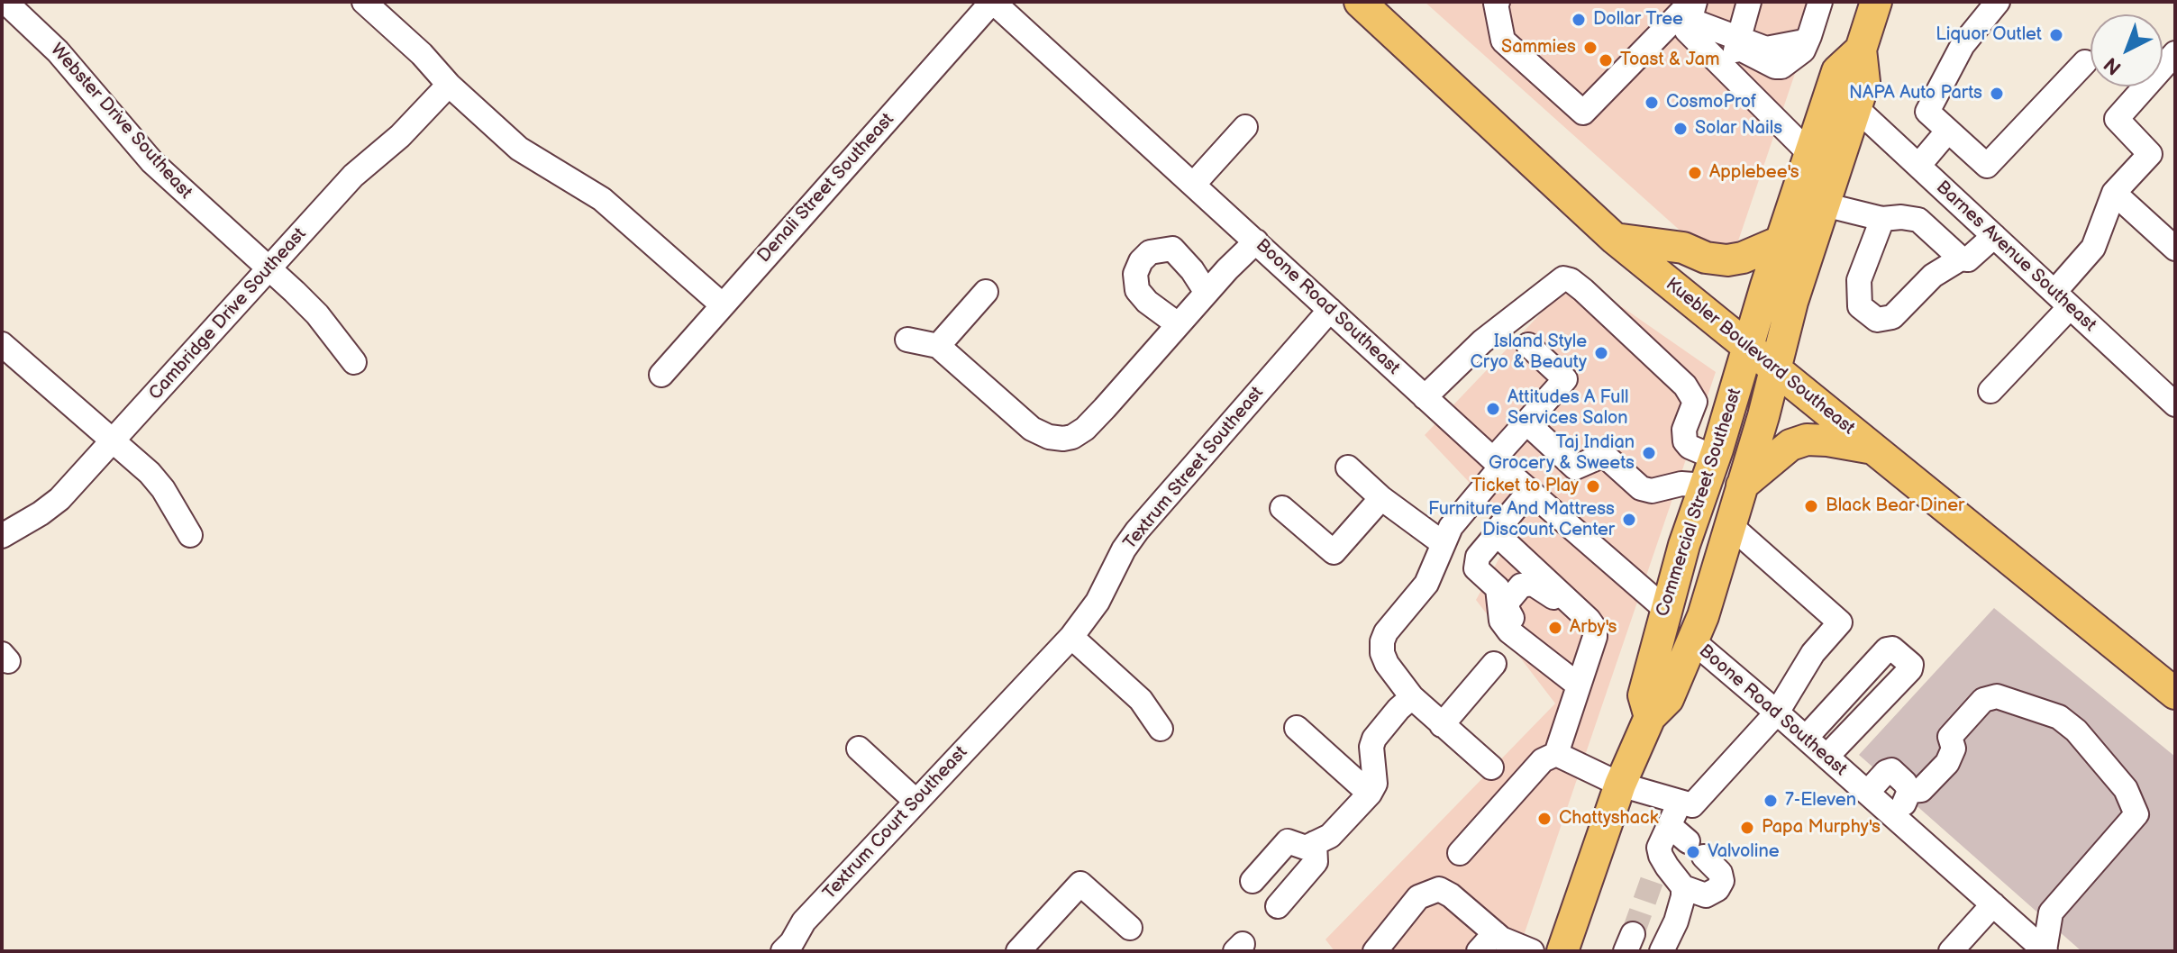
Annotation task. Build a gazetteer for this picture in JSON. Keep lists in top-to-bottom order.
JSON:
{
  "streets": {
    "main road": ["Kuebler Boulevard Southeast", "Commercial Street Southeast"],
    "street": [
      "Webster Drive Southeast",
      "Denali Street Southeast",
      "Barnes Avenue Southeast",
      "Boone Road Southeast",
      "Cambridge Drive Southeast",
      "Textrum Street Southeast",
      "Textrum Court Southeast"
    ]
  },
  "crossings": [
    ["Webster Drive Southeast", "Cambridge Drive Southeast"],
    ["Denali Street Southeast", "Boone Road Southeast"],
    ["Barnes Avenue Southeast", "Commercial Street Southeast"],
    ["Boone Road Southeast", "Textrum Street Southeast"],
    ["Boone Road Southeast", "Commercial Street Southeast"],
    ["Kuebler Boulevard Southeast", "Commercial Street Southeast"],
    ["Textrum Street Southeast", "Textrum Court Southeast"]
  ],
  "places": [
    "Dollar Tree",
    "Liquor Outlet",
    "Sammies",
    "Toast & Jam",
    "NAPA Auto Parts",
    "CosmoProf",
    "Solar Nails",
    "Applebee's",
    "Island Style Cryo & Beauty",
    "Attitudes A Full Services Salon",
    "Taj Indian Grocery & Sweets",
    "Ticket to Play",
    "Black Bear Diner",
    "Furniture And Mattress Discount Center",
    "Arby's",
    "7-Eleven",
    "Chattyshack",
    "Papa Murphy's",
    "Valvoline"
  ],
  "north": "bottom left"
}
